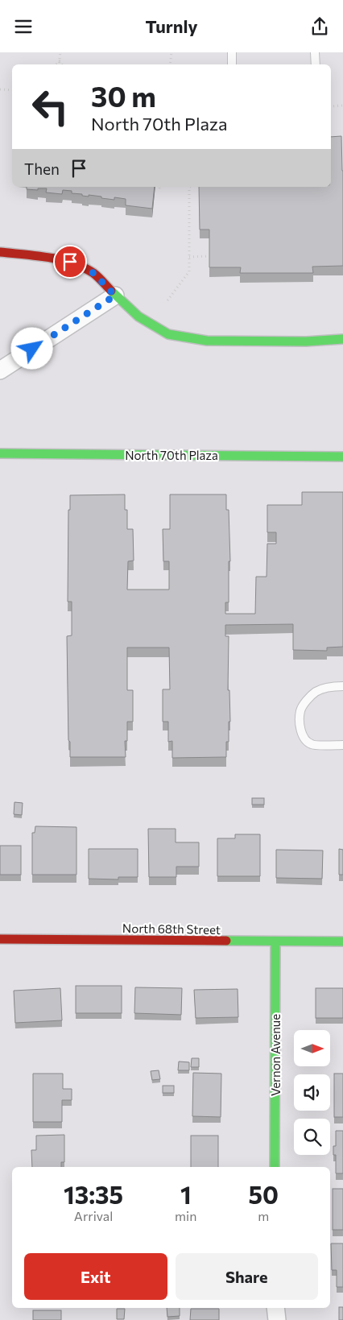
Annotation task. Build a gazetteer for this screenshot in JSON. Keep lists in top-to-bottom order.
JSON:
{
  "streets": {
    "street": ["North 70th Plaza", "North 68th Street", "Vernon Avenue"]
  },
  "crossings": [
    ["North 68th Street", "Vernon Avenue"]
  ],
  "north": "right",
  "page": {
    "header": "Turnly",
    "turn": ["30 m", "North 70th Plaza"],
    "then": "Then",
    "eta": [
      "13:35",
      "Arrival",
      "1",
      "min",
      "50",
      "m"
    ],
    "buttons": ["Exit", "Share"]
  }
}
